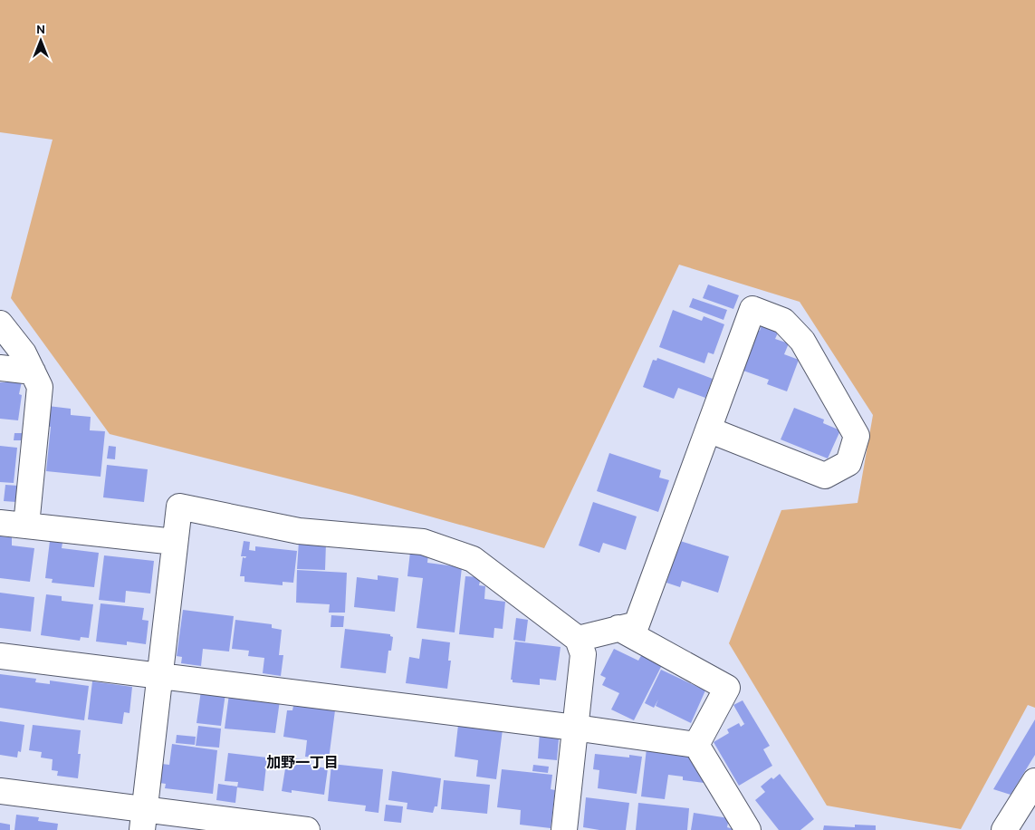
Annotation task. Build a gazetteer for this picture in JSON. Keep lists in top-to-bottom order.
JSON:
{
  "districts": ["加野一丁目"],
  "north": "top"
}
